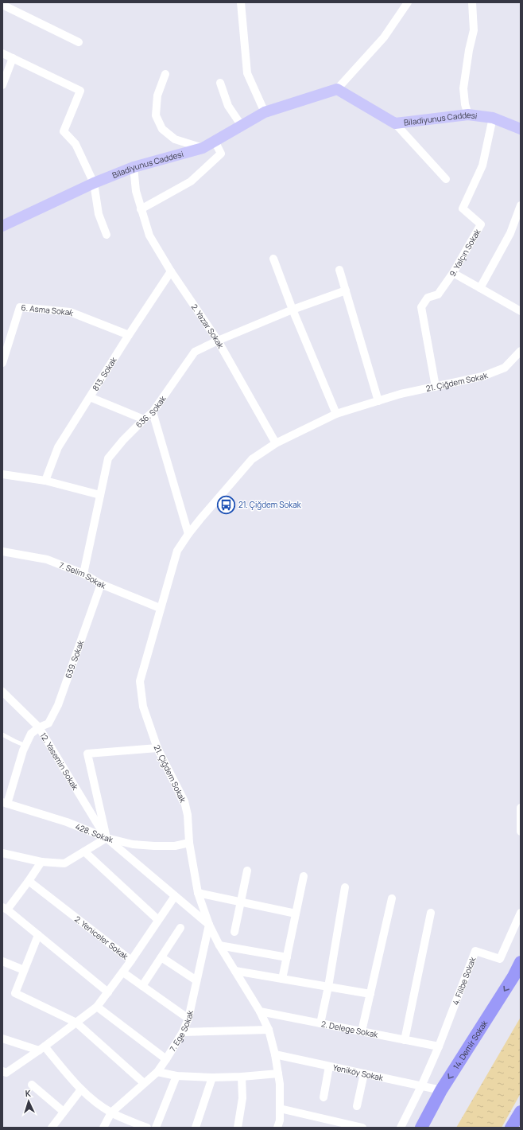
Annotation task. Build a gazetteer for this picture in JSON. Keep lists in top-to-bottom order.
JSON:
{
  "streets": {
    "main road": ["14. Demir Sokak"],
    "street": [
      "Biladiyunus Caddesi",
      "9. Yalçın Sokak",
      "6. Asma Sokak",
      "2. Yazar Sokak",
      "813. Sokak",
      "21. Çiğdem Sokak",
      "636. Sokak",
      "7. Selim Sokak",
      "639. Sokak",
      "12. Yasemin Sokak",
      "428. Sokak",
      "2. Yeniceler Sokak",
      "4. Filibe Sokak",
      "2. Delege Sokak",
      "7. Ege Sokak",
      "Yeniköy Sokak"
    ]
  },
  "crossings": [
    ["Biladiyunus Caddesi", "9. Yalçın Sokak"],
    ["Biladiyunus Caddesi", "2. Yazar Sokak"],
    ["9. Yalçın Sokak", "21. Çiğdem Sokak"],
    ["6. Asma Sokak", "813. Sokak"],
    ["2. Yazar Sokak", "813. Sokak"],
    ["2. Yazar Sokak", "21. Çiğdem Sokak"],
    ["2. Yazar Sokak", "636. Sokak"],
    ["21. Çiğdem Sokak", "7. Selim Sokak"],
    ["21. Çiğdem Sokak", "428. Sokak"],
    ["21. Çiğdem Sokak", "2. Delege Sokak"],
    ["21. Çiğdem Sokak", "7. Ege Sokak"],
    ["21. Çiğdem Sokak", "Yeniköy Sokak"],
    ["636. Sokak", "7. Selim Sokak"],
    ["7. Selim Sokak", "639. Sokak"],
    ["639. Sokak", "12. Yasemin Sokak"],
    ["639. Sokak", "428. Sokak"],
    ["12. Yasemin Sokak", "428. Sokak"],
    ["4. Filibe Sokak", "2. Delege Sokak"],
    ["14. Demir Sokak", "Yeniköy Sokak"]
  ],
  "one_way": ["14. Demir Sokak"],
  "places": {
    "bus stop": ["21. Çiğdem Sokak"]
  },
  "north": "top"
}
